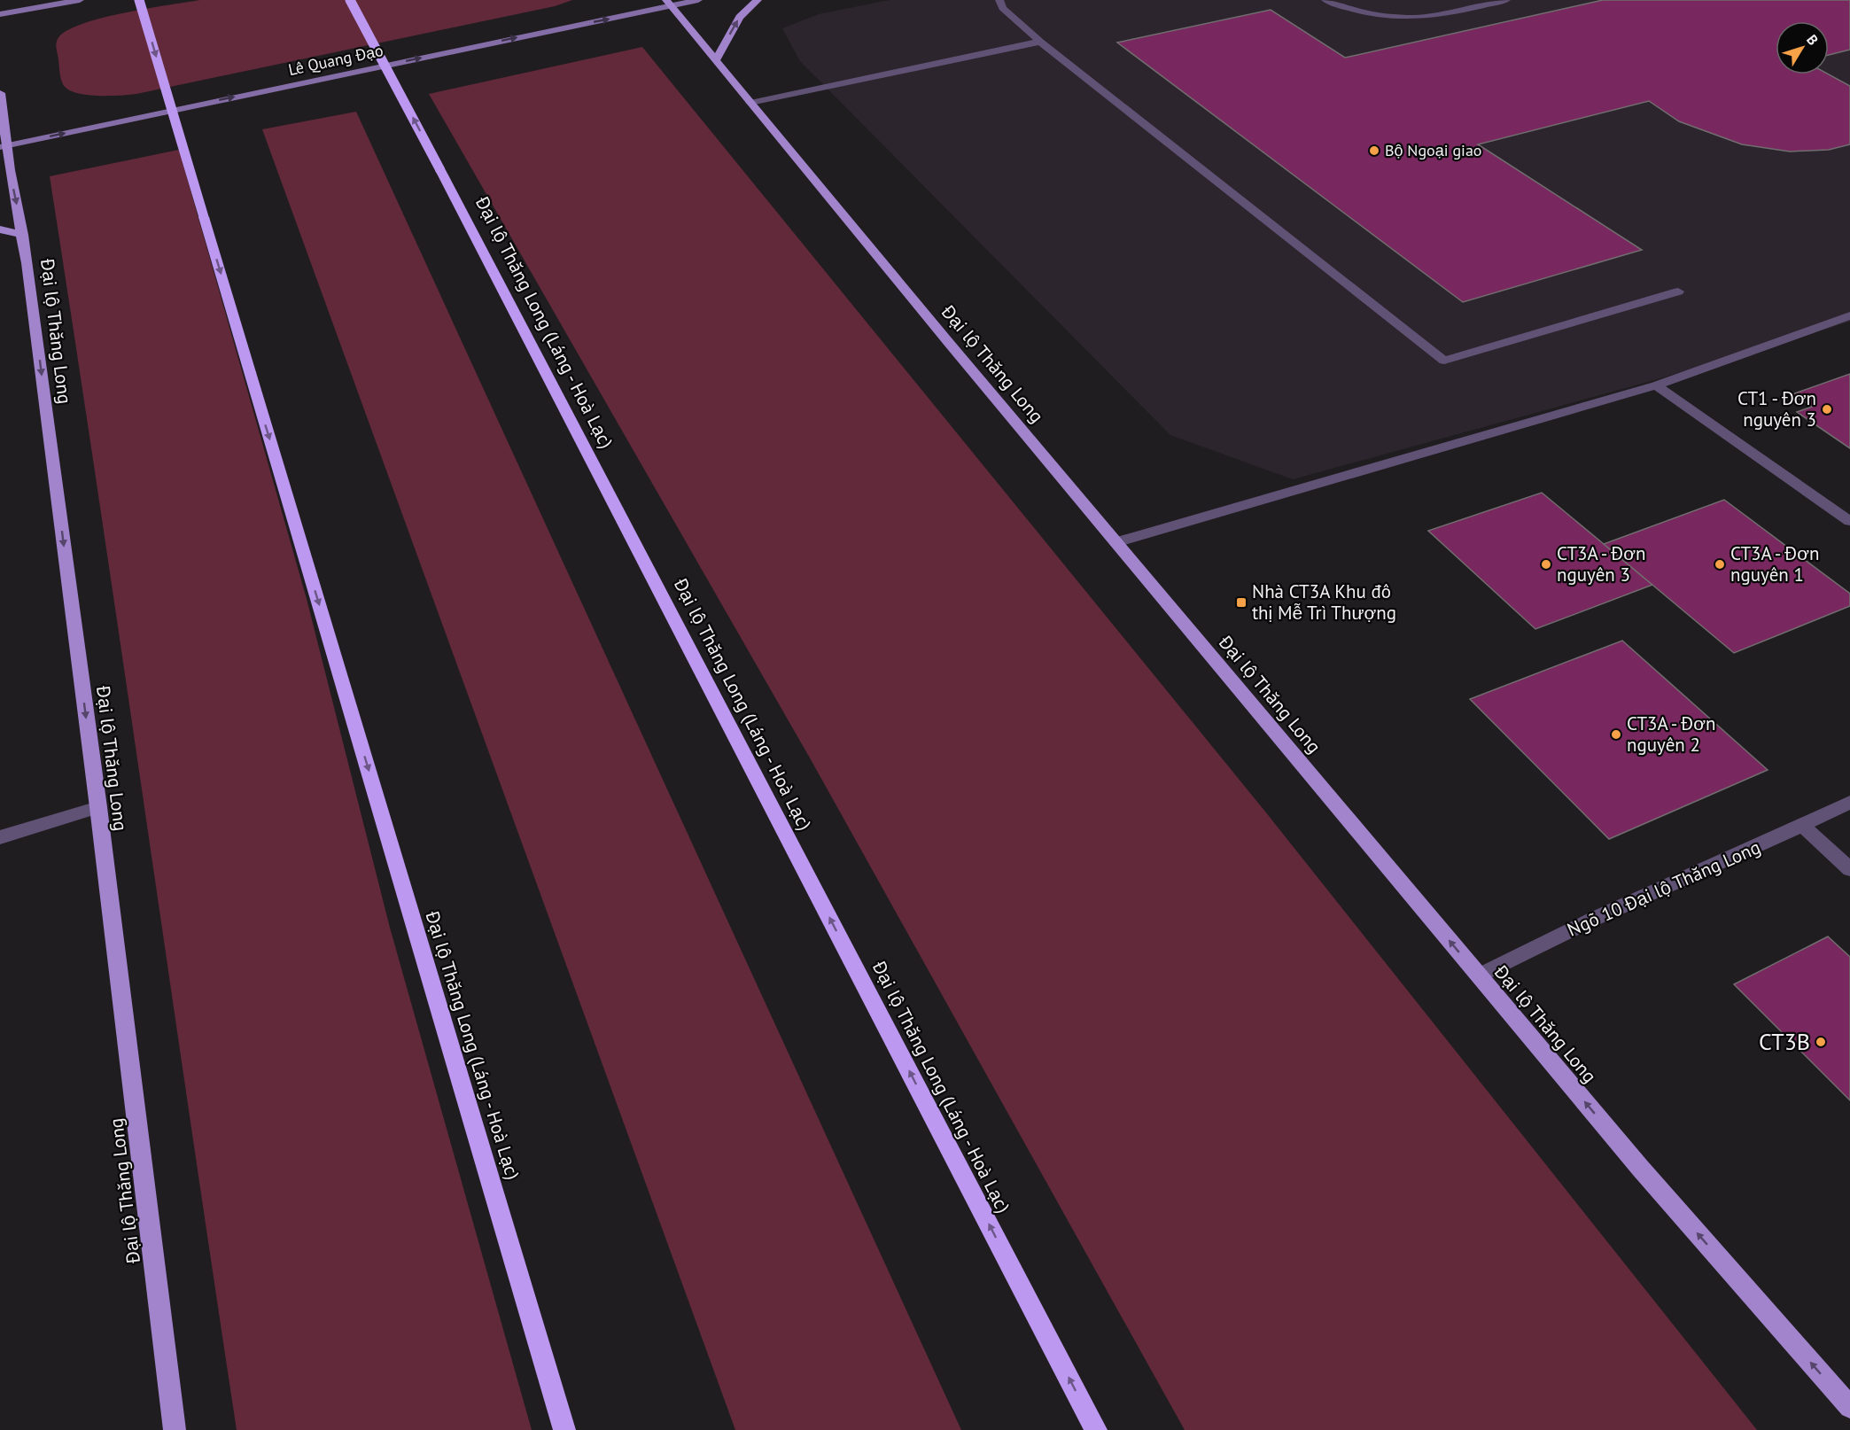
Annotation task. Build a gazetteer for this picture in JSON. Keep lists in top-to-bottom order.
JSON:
{
  "streets": {
    "highway": ["Đại lộ Thăng Long (Láng - Hoà Lạc)"],
    "main road": ["Lê Quang Đạo", "Đại lộ Thăng Long"],
    "street": ["Ngõ 10 Đại lộ Thăng Long"]
  },
  "crossings": [
    ["Lê Quang Đạo", "Đại lộ Thăng Long"],
    ["Đại lộ Thăng Long", "Ngõ 10 Đại lộ Thăng Long"]
  ],
  "one_way": ["Lê Quang Đạo"],
  "places": {
    "other": [
      "Bộ Ngoại giao",
      "CT1 - Đơn nguyên 3",
      "CT3A - Đơn nguyên 3",
      "CT3A - Đơn nguyên 1",
      "CT3A - Đơn nguyên 2",
      "CT3B"
    ],
    "transit": ["Nhà CT3A Khu đô thị Mễ Trì Thượng"]
  },
  "north": "top right"
}
